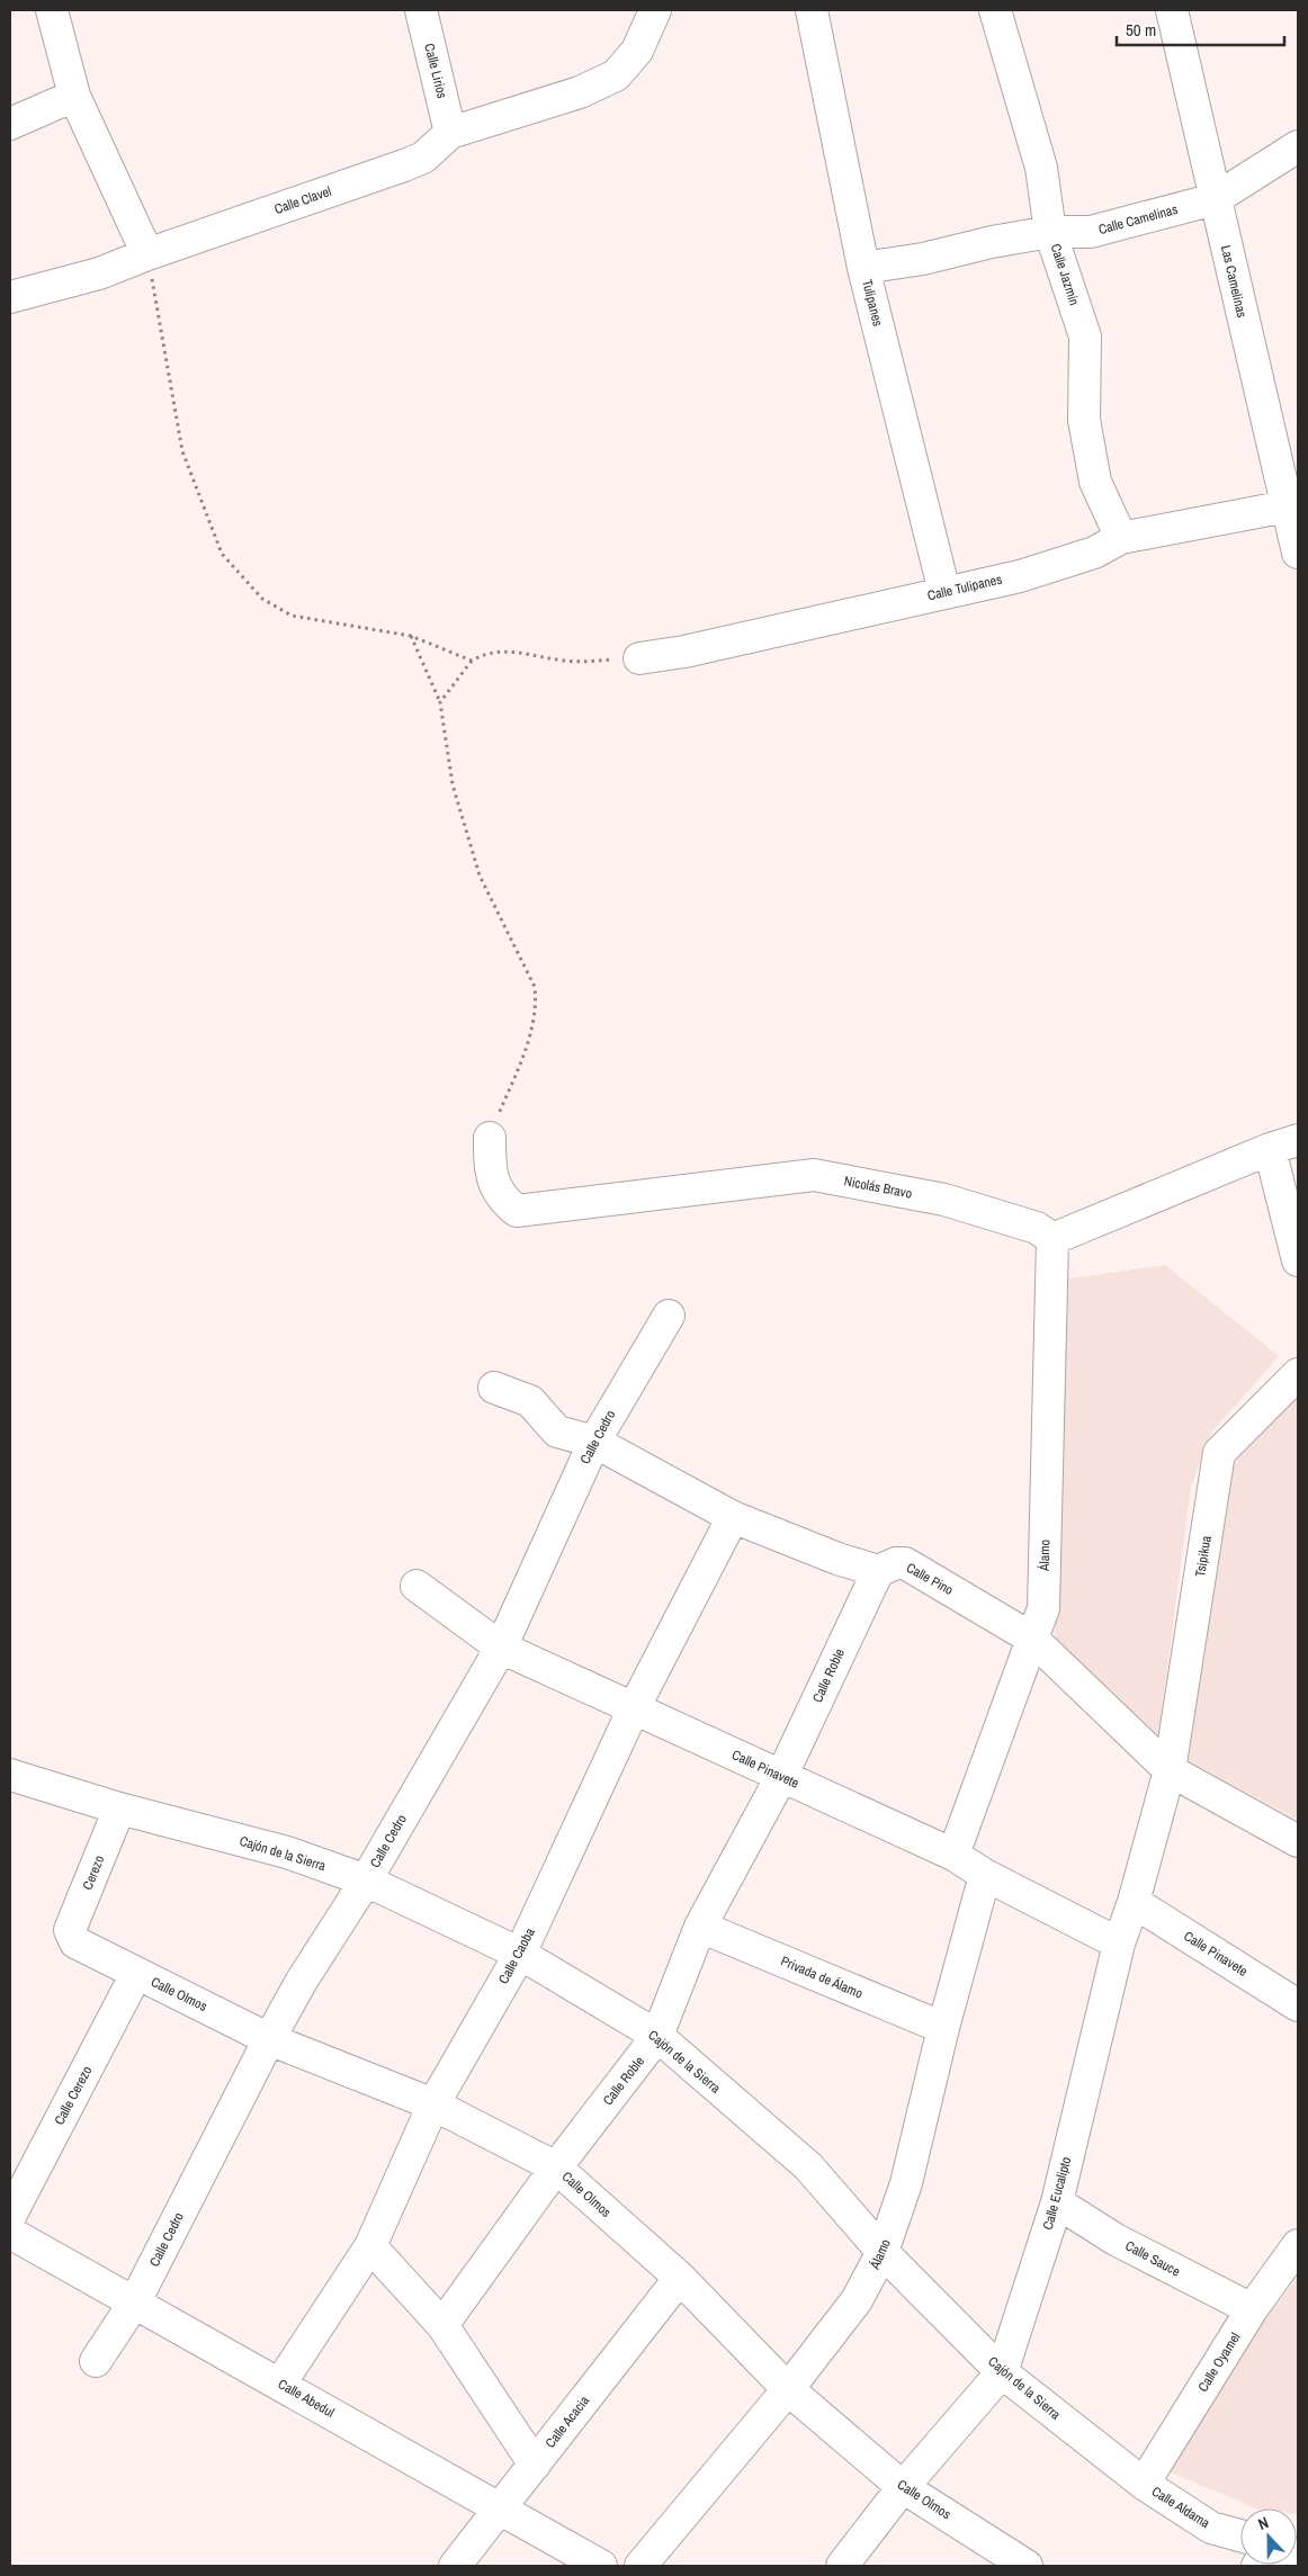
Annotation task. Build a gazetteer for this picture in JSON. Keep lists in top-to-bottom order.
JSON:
{
  "streets": {
    "street": [
      "Calle Lirios",
      "Calle Clavel",
      "Calle Camelinas",
      "Calle Jazmín",
      "Las Camelinas",
      "Tulipanes",
      "Calle Tulipanes",
      "Nicolás Bravo",
      "Calle Cedro",
      "Álamo",
      "Tsipikua",
      "Calle Pino",
      "Calle Roble",
      "Calle Pinavete",
      "Cajón de la Sierra",
      "Cerezo",
      "Calle Caoba",
      "Privada de Álamo",
      "Calle Olmos",
      "Calle Cerezo",
      "Calle Eucalipto",
      "Calle Sauce",
      "Calle Oyamel",
      "Calle Abedul",
      "Calle Acacia",
      "Calle Aldama"
    ]
  },
  "crossings": [
    ["Calle Lirios", "Calle Clavel"],
    ["Calle Camelinas", "Calle Jazmín"],
    ["Calle Camelinas", "Las Camelinas"],
    ["Calle Camelinas", "Tulipanes"],
    ["Calle Jazmín", "Calle Tulipanes"],
    ["Las Camelinas", "Calle Tulipanes"],
    ["Tulipanes", "Calle Tulipanes"],
    ["Nicolás Bravo", "Álamo"],
    ["Calle Cedro", "Calle Pinavete"],
    ["Calle Cedro", "Cajón de la Sierra"],
    ["Calle Cedro", "Calle Olmos"],
    ["Calle Cedro", "Calle Abedul"],
    ["Álamo", "Calle Pino"],
    ["Álamo", "Calle Pinavete"],
    ["Álamo", "Cajón de la Sierra"],
    ["Álamo", "Privada de Álamo"],
    ["Álamo", "Calle Olmos"],
    ["Tsipikua", "Calle Pino"],
    ["Tsipikua", "Calle Eucalipto"],
    ["Calle Pino", "Calle Roble"],
    ["Calle Pino", "Calle Eucalipto"],
    ["Calle Roble", "Calle Pinavete"],
    ["Calle Roble", "Cajón de la Sierra"],
    ["Calle Roble", "Privada de Álamo"],
    ["Calle Roble", "Calle Olmos"],
    ["Calle Pinavete", "Calle Caoba"],
    ["Calle Pinavete", "Calle Eucalipto"],
    ["Cajón de la Sierra", "Cerezo"],
    ["Cajón de la Sierra", "Calle Caoba"],
    ["Cajón de la Sierra", "Calle Eucalipto"],
    ["Cajón de la Sierra", "Calle Oyamel"],
    ["Cajón de la Sierra", "Calle Aldama"],
    ["Cerezo", "Calle Olmos"],
    ["Calle Caoba", "Calle Olmos"],
    ["Calle Caoba", "Calle Abedul"],
    ["Calle Olmos", "Calle Cerezo"],
    ["Calle Olmos", "Calle Eucalipto"],
    ["Calle Olmos", "Calle Acacia"],
    ["Calle Eucalipto", "Calle Sauce"],
    ["Calle Sauce", "Calle Oyamel"],
    ["Calle Oyamel", "Calle Aldama"],
    ["Calle Abedul", "Calle Acacia"]
  ],
  "scale_bar": "50 m",
  "north": "top"
}
